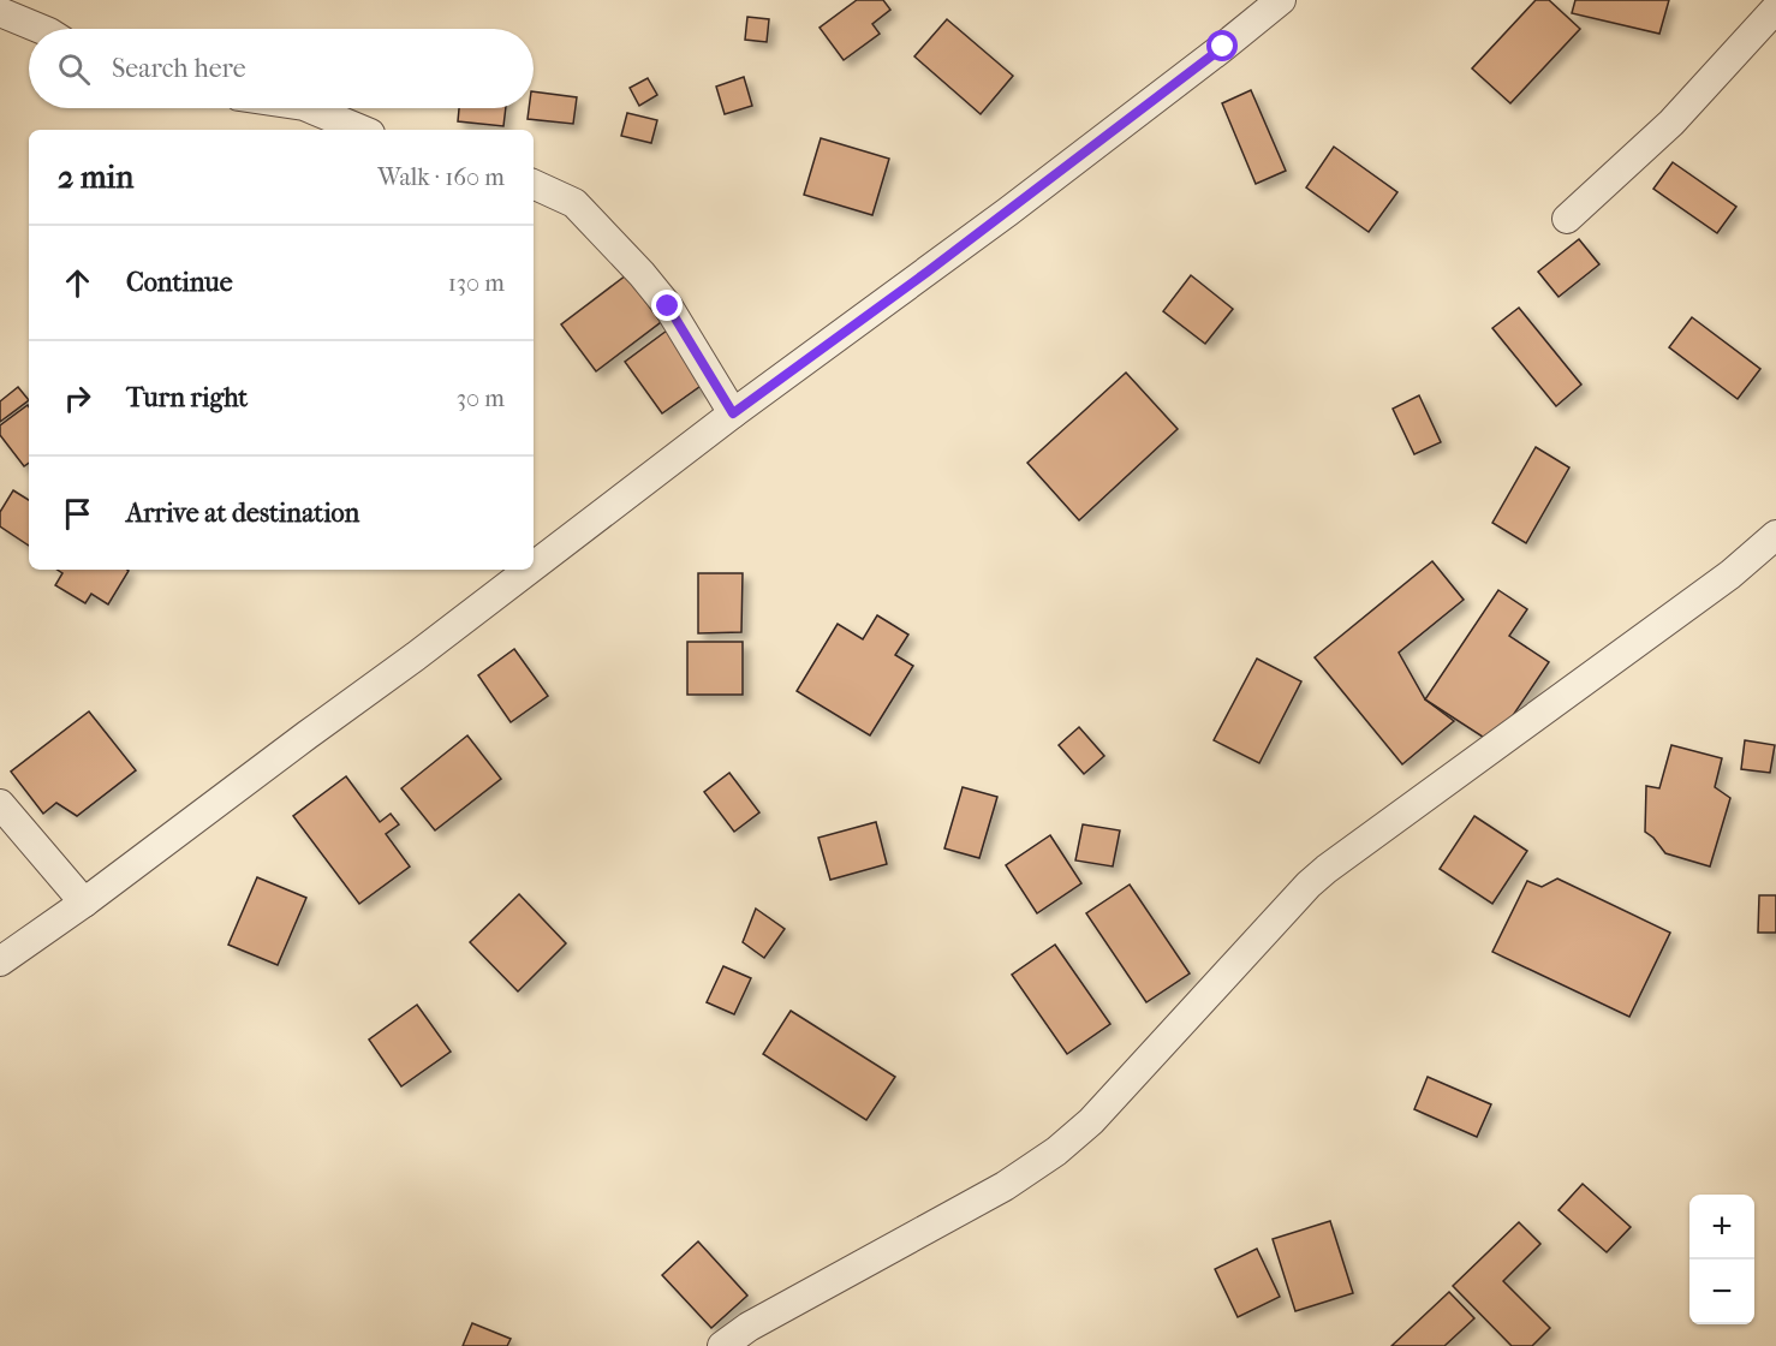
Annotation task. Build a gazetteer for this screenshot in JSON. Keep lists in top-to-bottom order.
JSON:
{
  "page": {
    "search": "Search here",
    "heading": ["2 min", "Walk · 160 m"],
    "list": [
      ["Continue", "130 m"],
      ["Turn right", "30 m"],
      "Arrive at destination"
    ],
    "map_buttons": ["+", "−"]
  }
}
